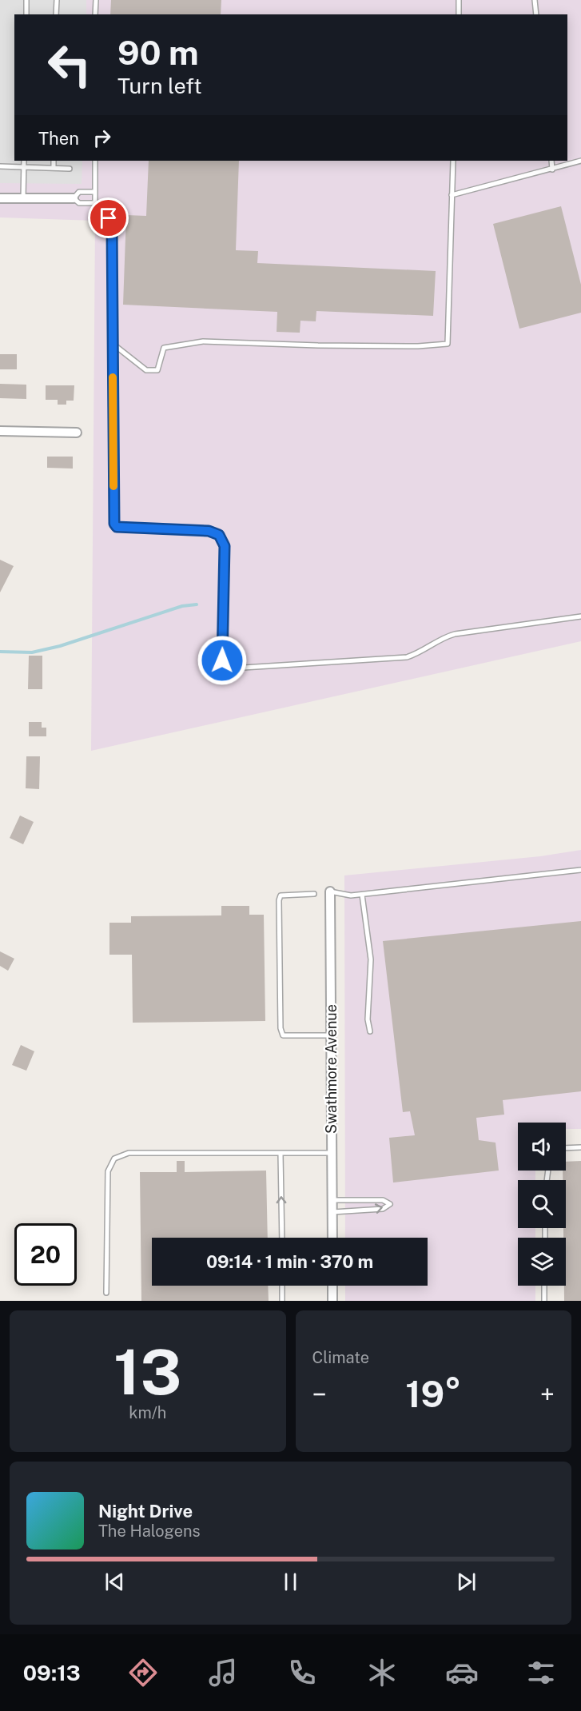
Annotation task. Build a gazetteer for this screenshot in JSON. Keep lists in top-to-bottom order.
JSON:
{
  "streets": {
    "street": ["Swathmore Avenue"]
  },
  "page": {
    "turn": ["90 m", "Turn left"],
    "then": "Then",
    "limit": "20",
    "trip": "09:14 · 1 min · 370 m",
    "tile": [
      ["13", "km/h"],
      "Climate"
    ],
    "heat": ["−", "19°", "+"],
    "song": ["Night Drive", "The Halogens"],
    "tabs": "09:13"
  }
}
